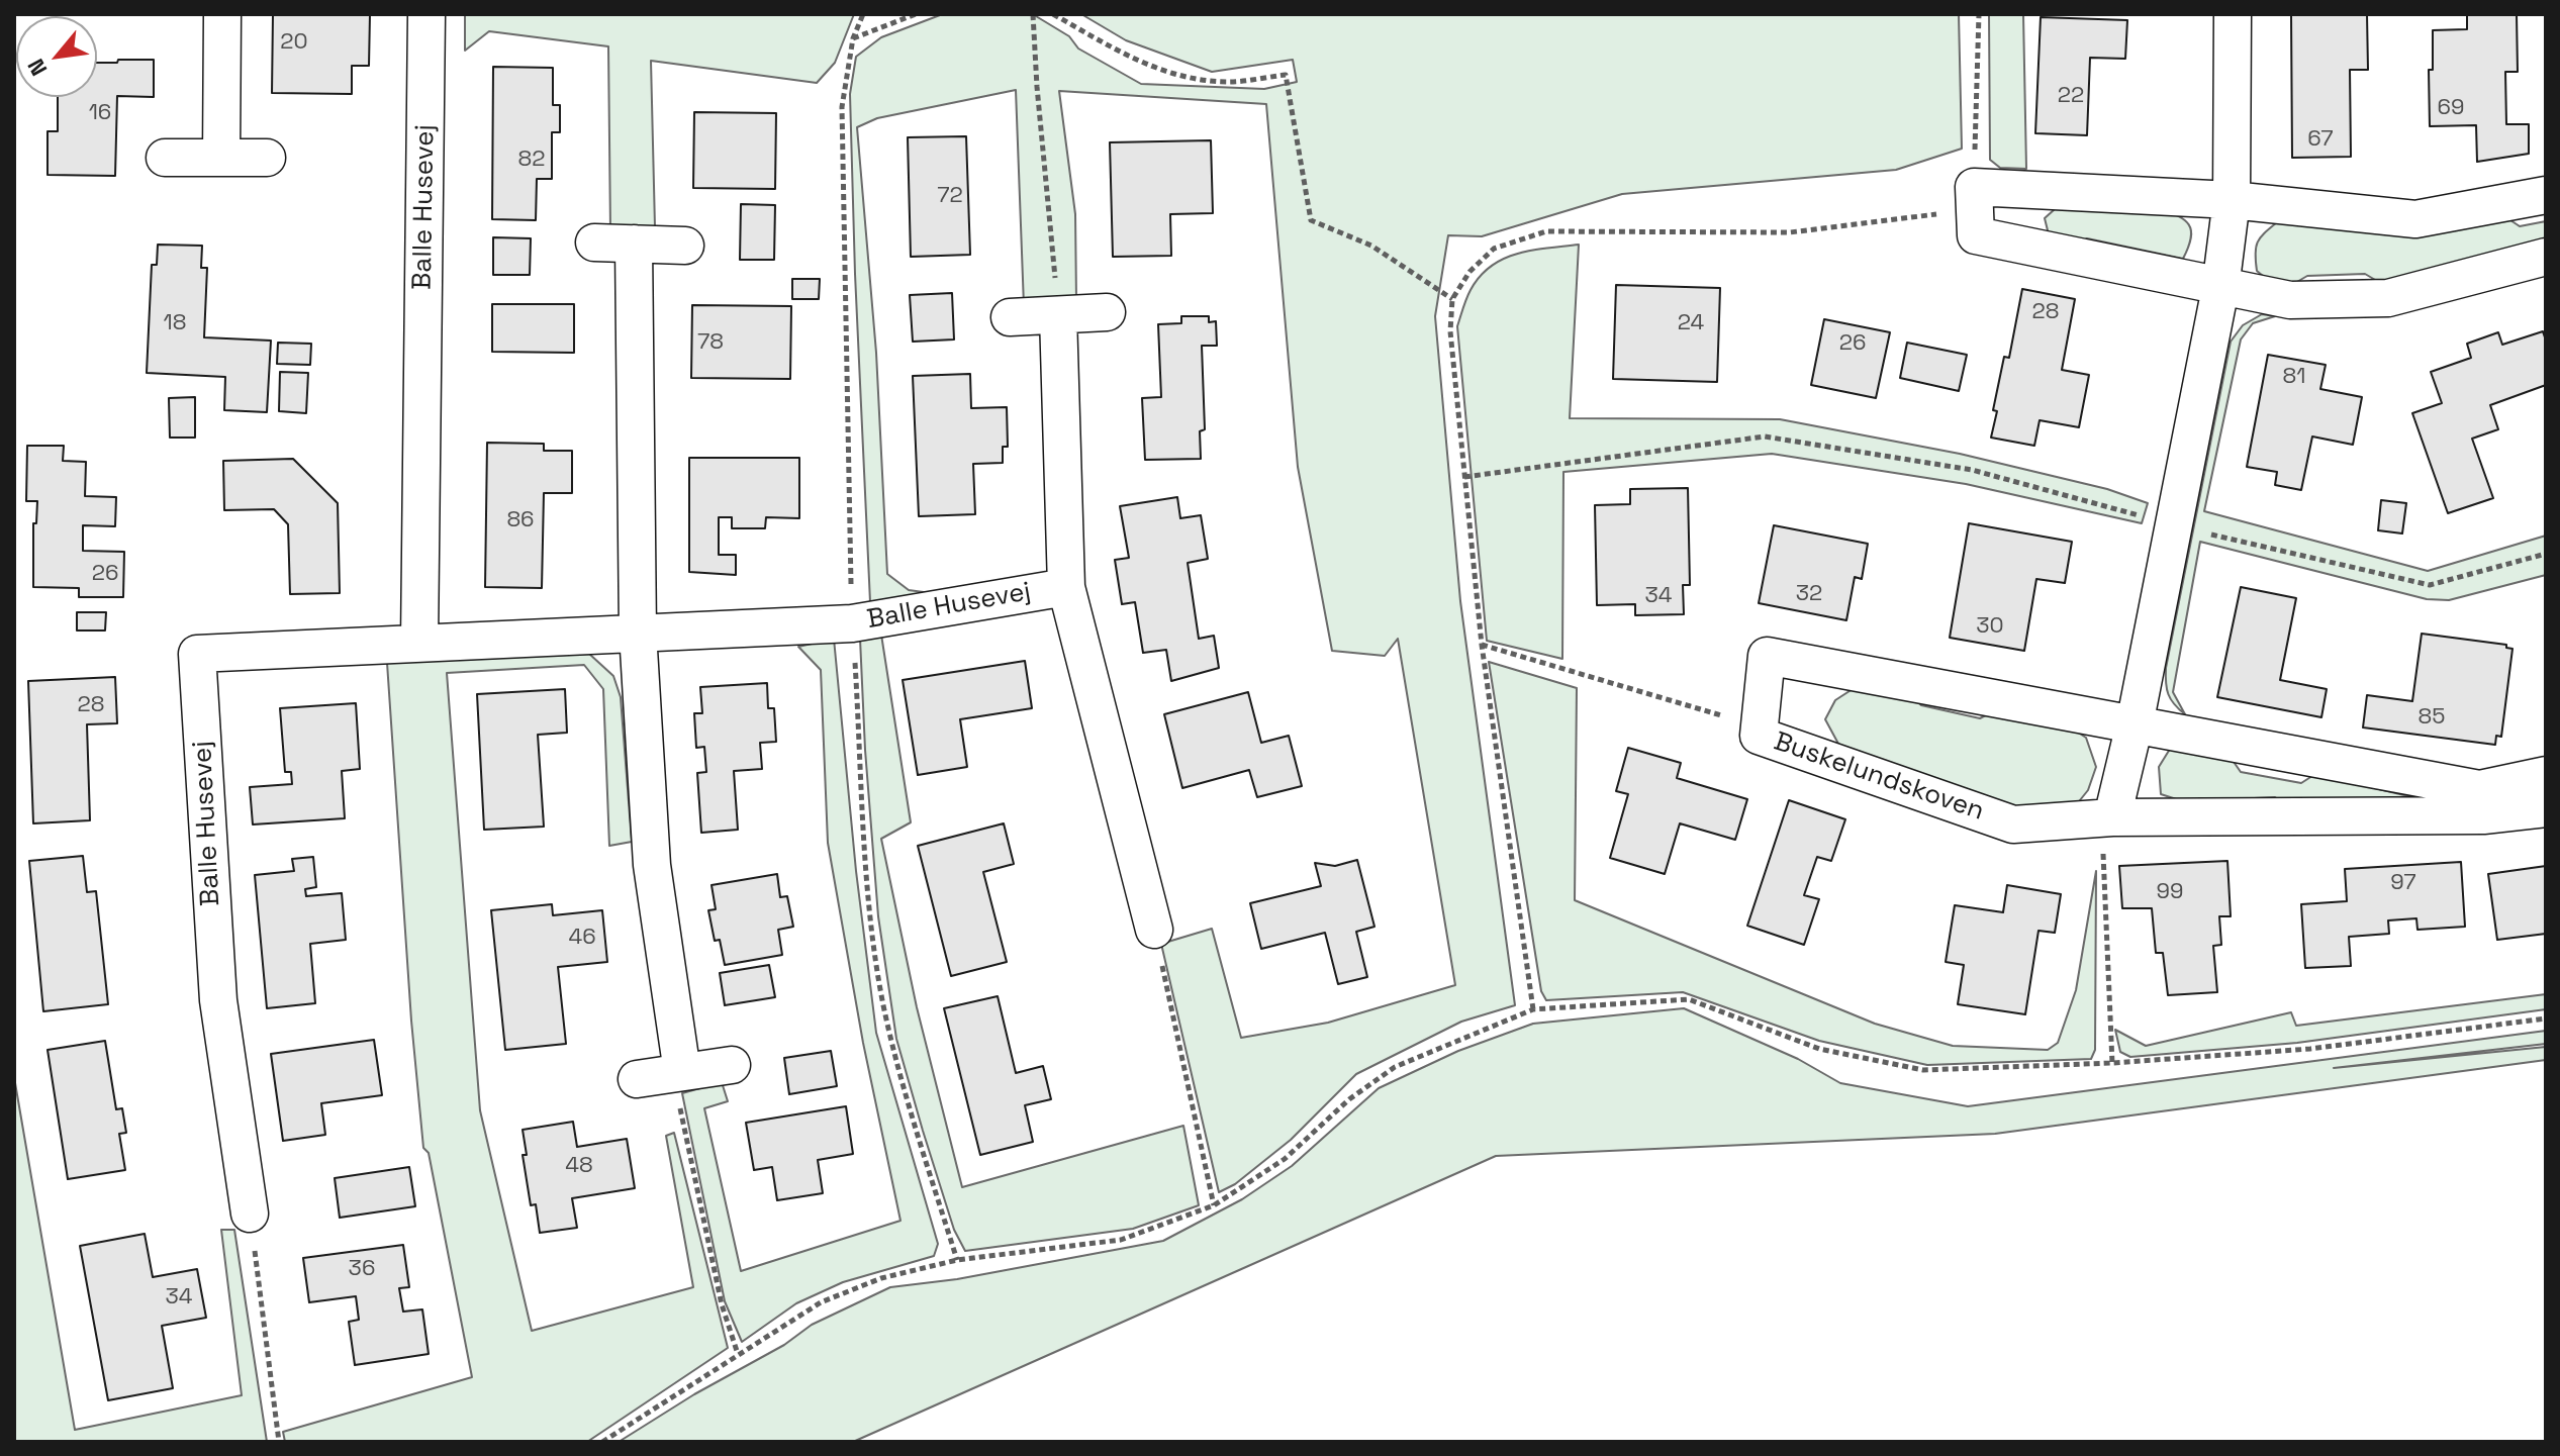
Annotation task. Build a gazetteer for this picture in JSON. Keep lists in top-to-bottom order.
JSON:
{
  "streets": {
    "street": ["Balle Husevej", "Buskelundskoven"]
  },
  "house_numbers": [
    "20",
    "22",
    "69",
    "16",
    "67",
    "82",
    "72",
    "28",
    "18",
    "24",
    "78",
    "26",
    "81",
    "86",
    "26",
    "32",
    "34",
    "30",
    "28",
    "85",
    "97",
    "99",
    "46",
    "48",
    "36",
    "34"
  ],
  "north": "bottom left"
}
